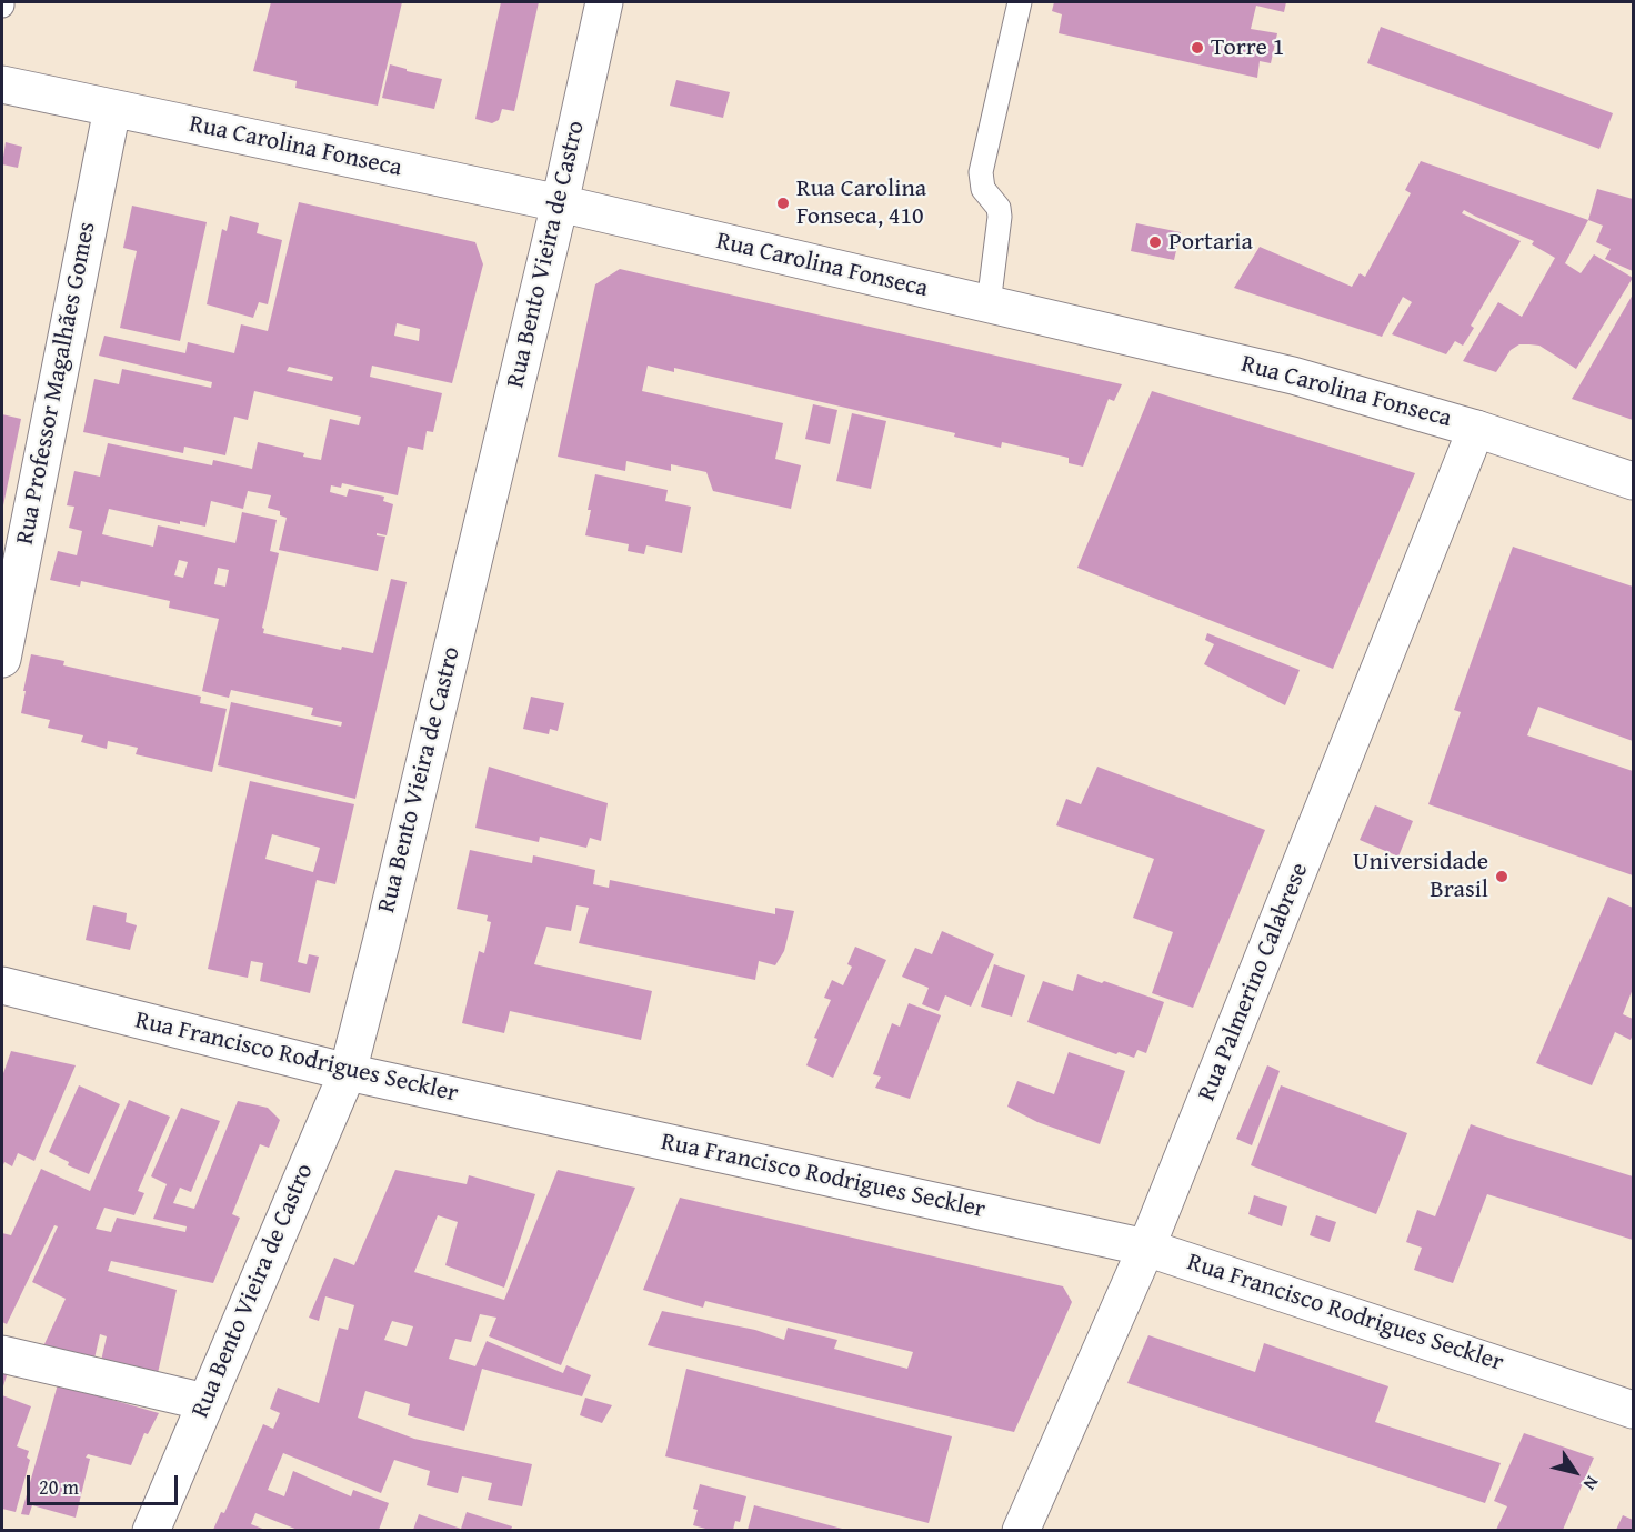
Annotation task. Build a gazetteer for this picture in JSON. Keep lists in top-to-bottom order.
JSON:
{
  "streets": {
    "street": [
      "Rua Carolina Fonseca",
      "Rua Bento Vieira de Castro",
      "Rua Professor Magalhães Gomes",
      "Rua Palmerino Calabrese",
      "Rua Francisco Rodrigues Seckler"
    ]
  },
  "crossings": [
    ["Rua Carolina Fonseca", "Rua Bento Vieira de Castro"],
    ["Rua Carolina Fonseca", "Rua Professor Magalhães Gomes"],
    ["Rua Carolina Fonseca", "Rua Palmerino Calabrese"],
    ["Rua Bento Vieira de Castro", "Rua Francisco Rodrigues Seckler"],
    ["Rua Palmerino Calabrese", "Rua Francisco Rodrigues Seckler"]
  ],
  "places": [
    "Torre 1",
    "Rua Carolina Fonseca, 410",
    "Portaria",
    "Universidade Brasil"
  ],
  "scale_bar": "20 m",
  "north": "bottom right"
}
